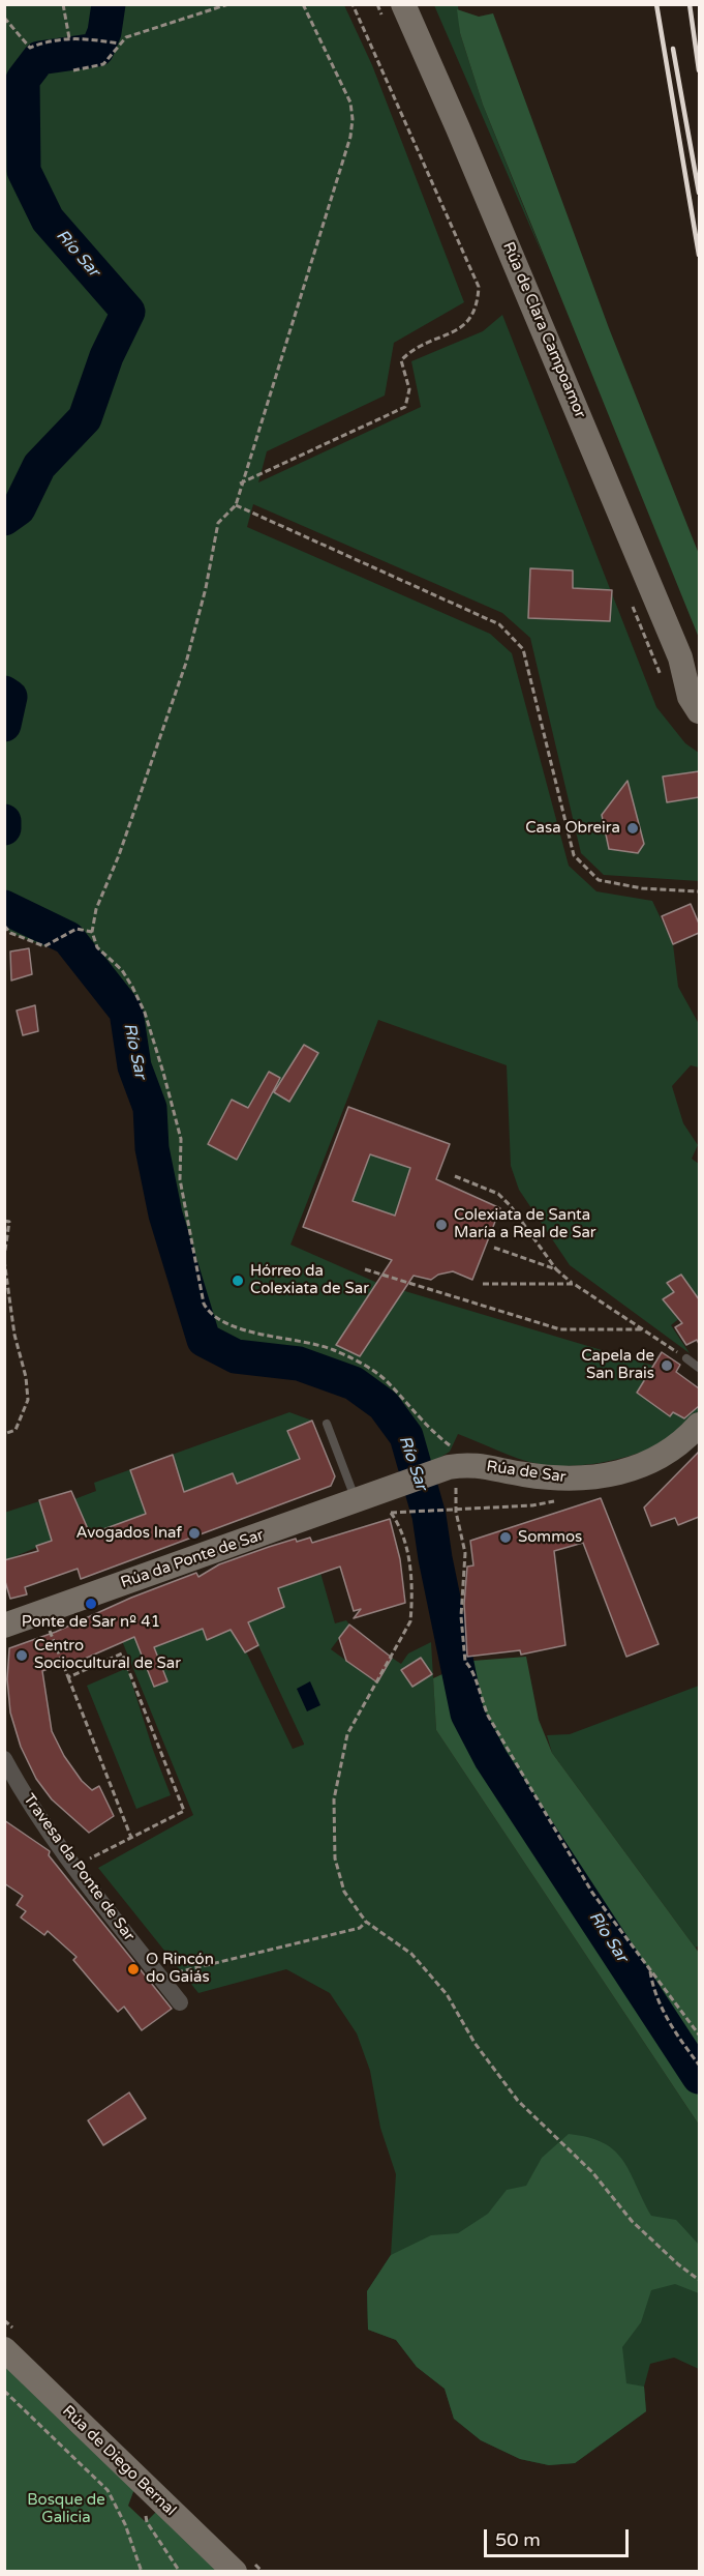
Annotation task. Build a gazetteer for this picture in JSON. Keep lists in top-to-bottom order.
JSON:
{
  "streets": {
    "street": [
      "Rúa de Clara Campoamor",
      "Rúa de Sar",
      "Rúa da Ponte de Sar",
      "Travesa da Ponte de Sar",
      "Rúa de Diego Bernal"
    ]
  },
  "crossings": [
    ["Rúa de Sar", "Rúa da Ponte de Sar"]
  ],
  "water": ["Río Sar"],
  "parks": ["Bosque de Galicia"],
  "places": [
    "Casa Obreira",
    "Colexiata de Santa María a Real de Sar",
    "Hórreo da Colexiata de Sar",
    "Capela de San Brais",
    "Avogados Inaf",
    "Sommos",
    "Ponte de Sar nº 41",
    "Centro Sociocultural de Sar",
    "O Rincón do Gaiás"
  ],
  "scale_bar": "50 m"
}
